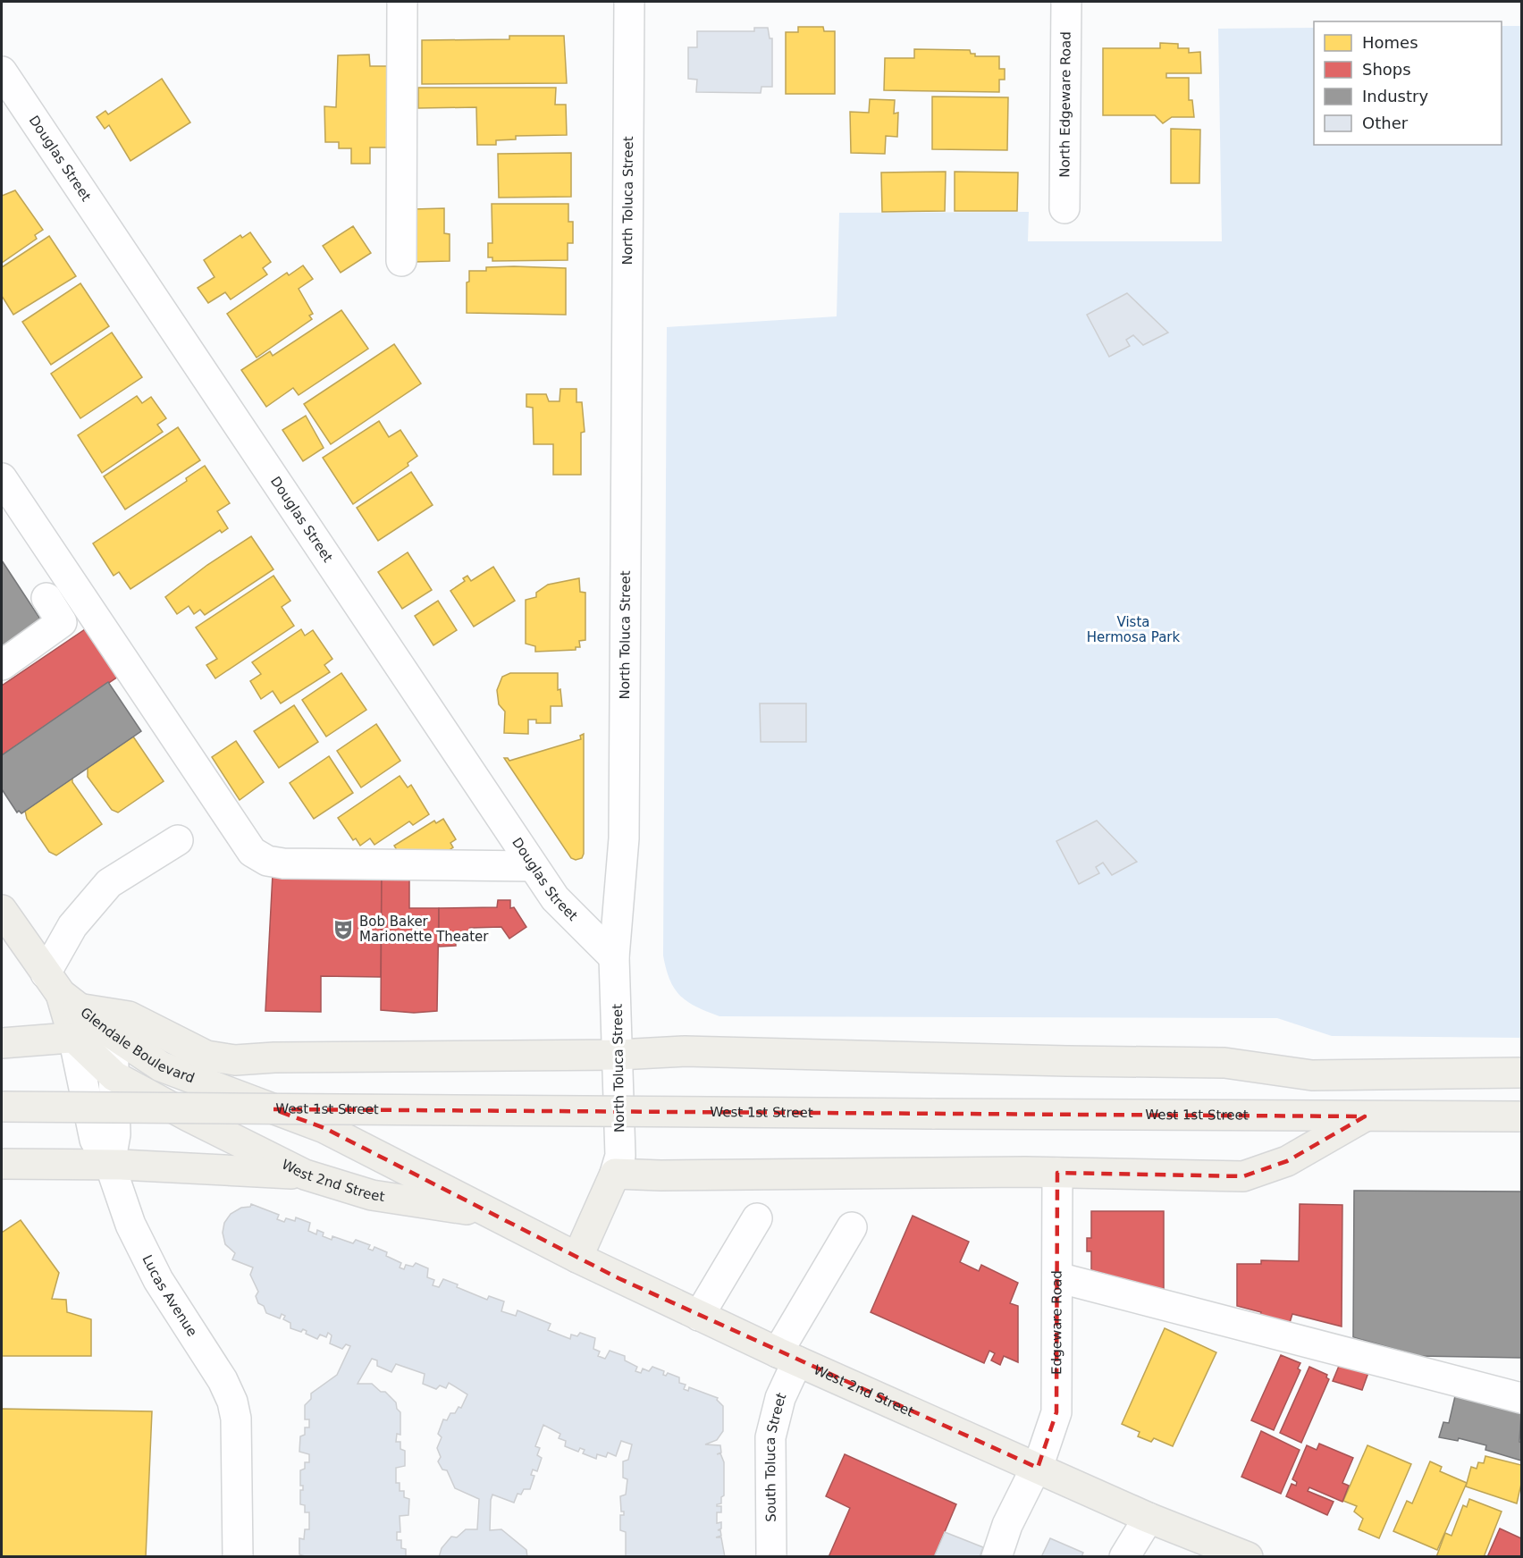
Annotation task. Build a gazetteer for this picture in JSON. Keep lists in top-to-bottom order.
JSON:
{
  "streets": {
    "main road": [
      "North Toluca Street",
      "Glendale Boulevard",
      "West 1st Street",
      "West 2nd Street"
    ],
    "street": [
      "North Edgeware Road",
      "Douglas Street",
      "Lucas Avenue",
      "Edgeware Road",
      "South Toluca Street"
    ]
  },
  "crossings": [
    ["Douglas Street", "North Toluca Street"],
    ["North Toluca Street", "West 2nd Street"],
    ["Glendale Boulevard", "West 2nd Street"],
    ["Glendale Boulevard", "Lucas Avenue"],
    ["West 2nd Street", "Edgeware Road"],
    ["West 2nd Street", "South Toluca Street"]
  ],
  "parks": ["Vista Hermosa Park"],
  "places": {
    "theatre": ["Bob Baker Marionette Theater"]
  },
  "legend": [
    "Homes",
    "Shops",
    "Industry",
    "Other"
  ]
}
